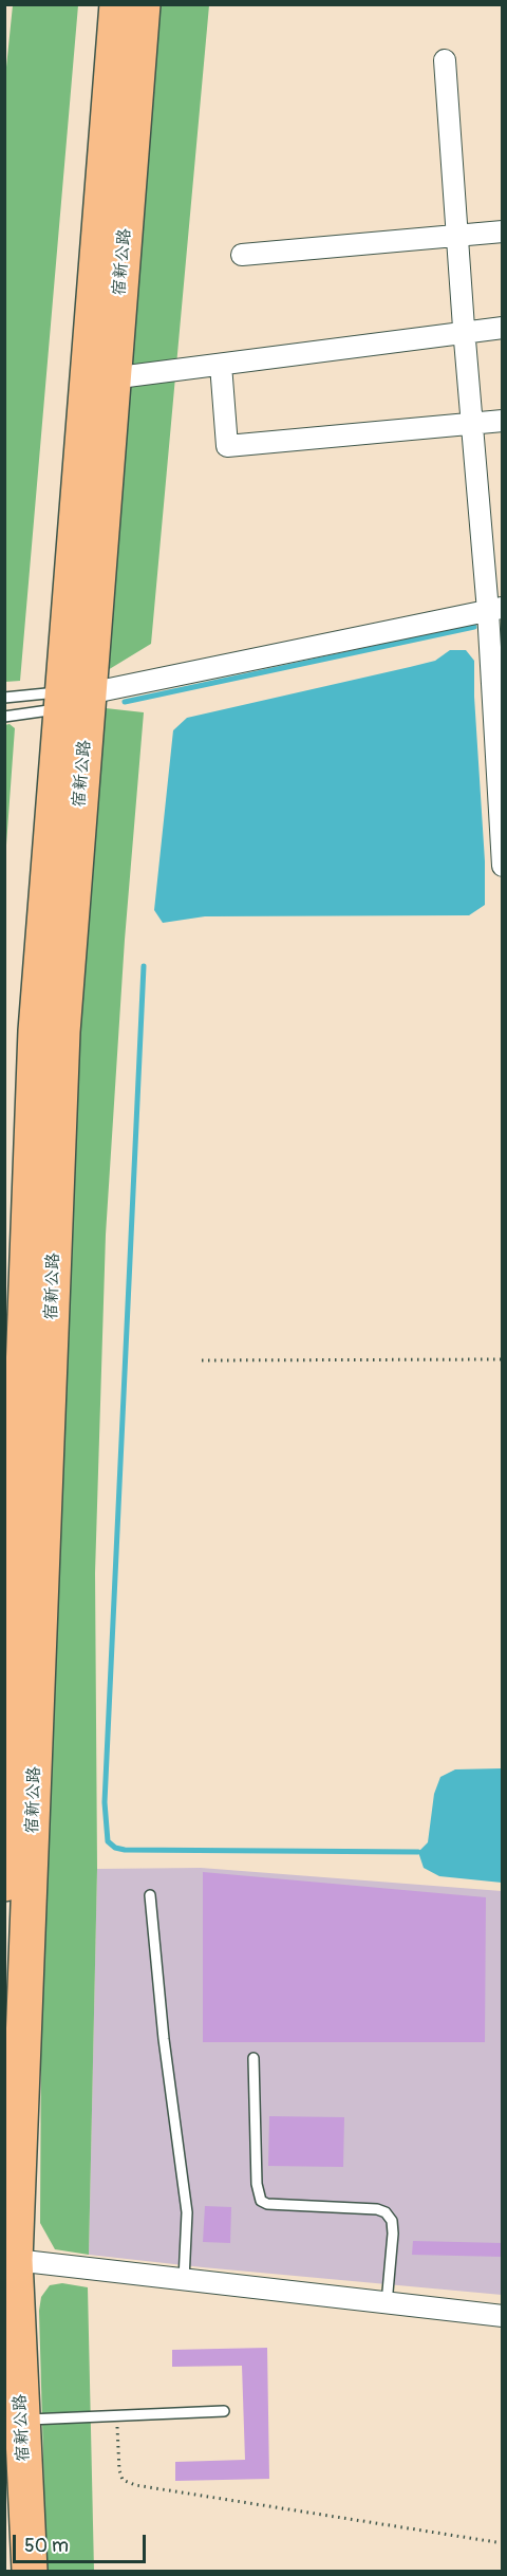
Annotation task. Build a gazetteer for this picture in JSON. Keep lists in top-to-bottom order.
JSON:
{
  "streets": {
    "highway": ["宿新公路"]
  },
  "scale_bar": "50 m"
}
